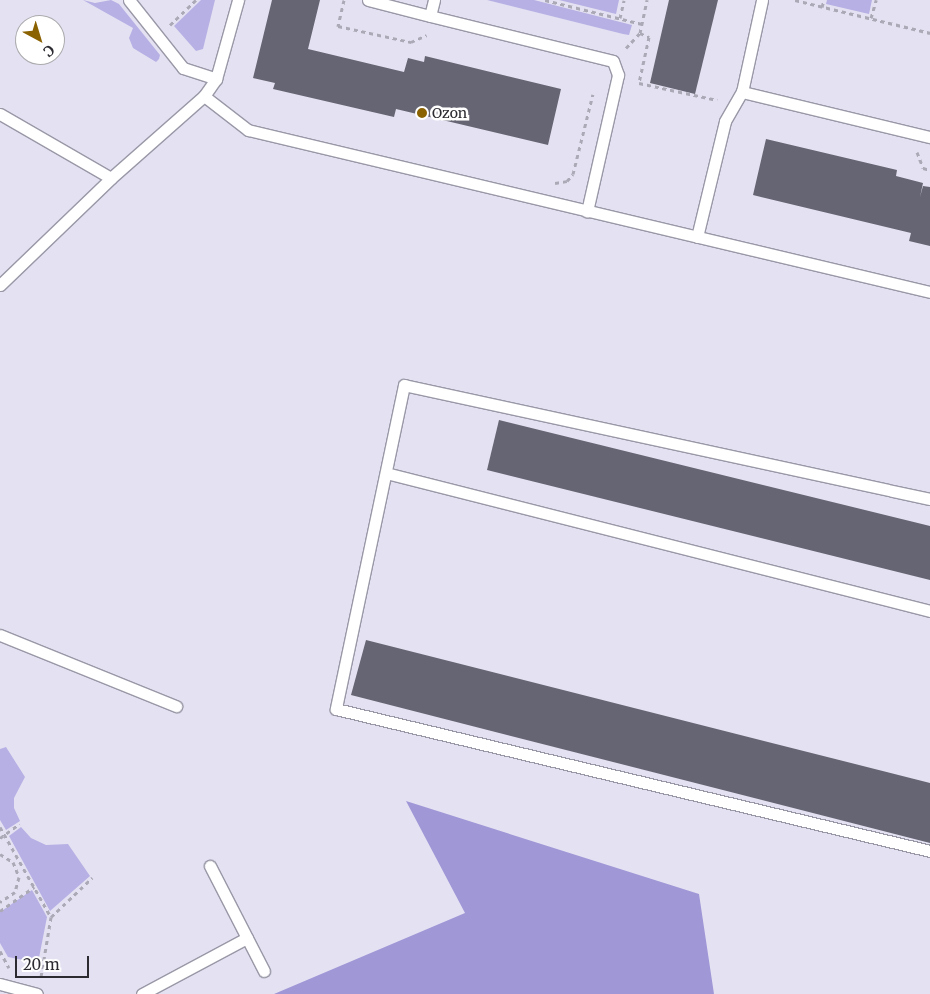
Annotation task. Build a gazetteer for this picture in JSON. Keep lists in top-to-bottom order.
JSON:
{
  "places": ["Ozon"],
  "scale_bar": "20 m",
  "north": "bottom right"
}
